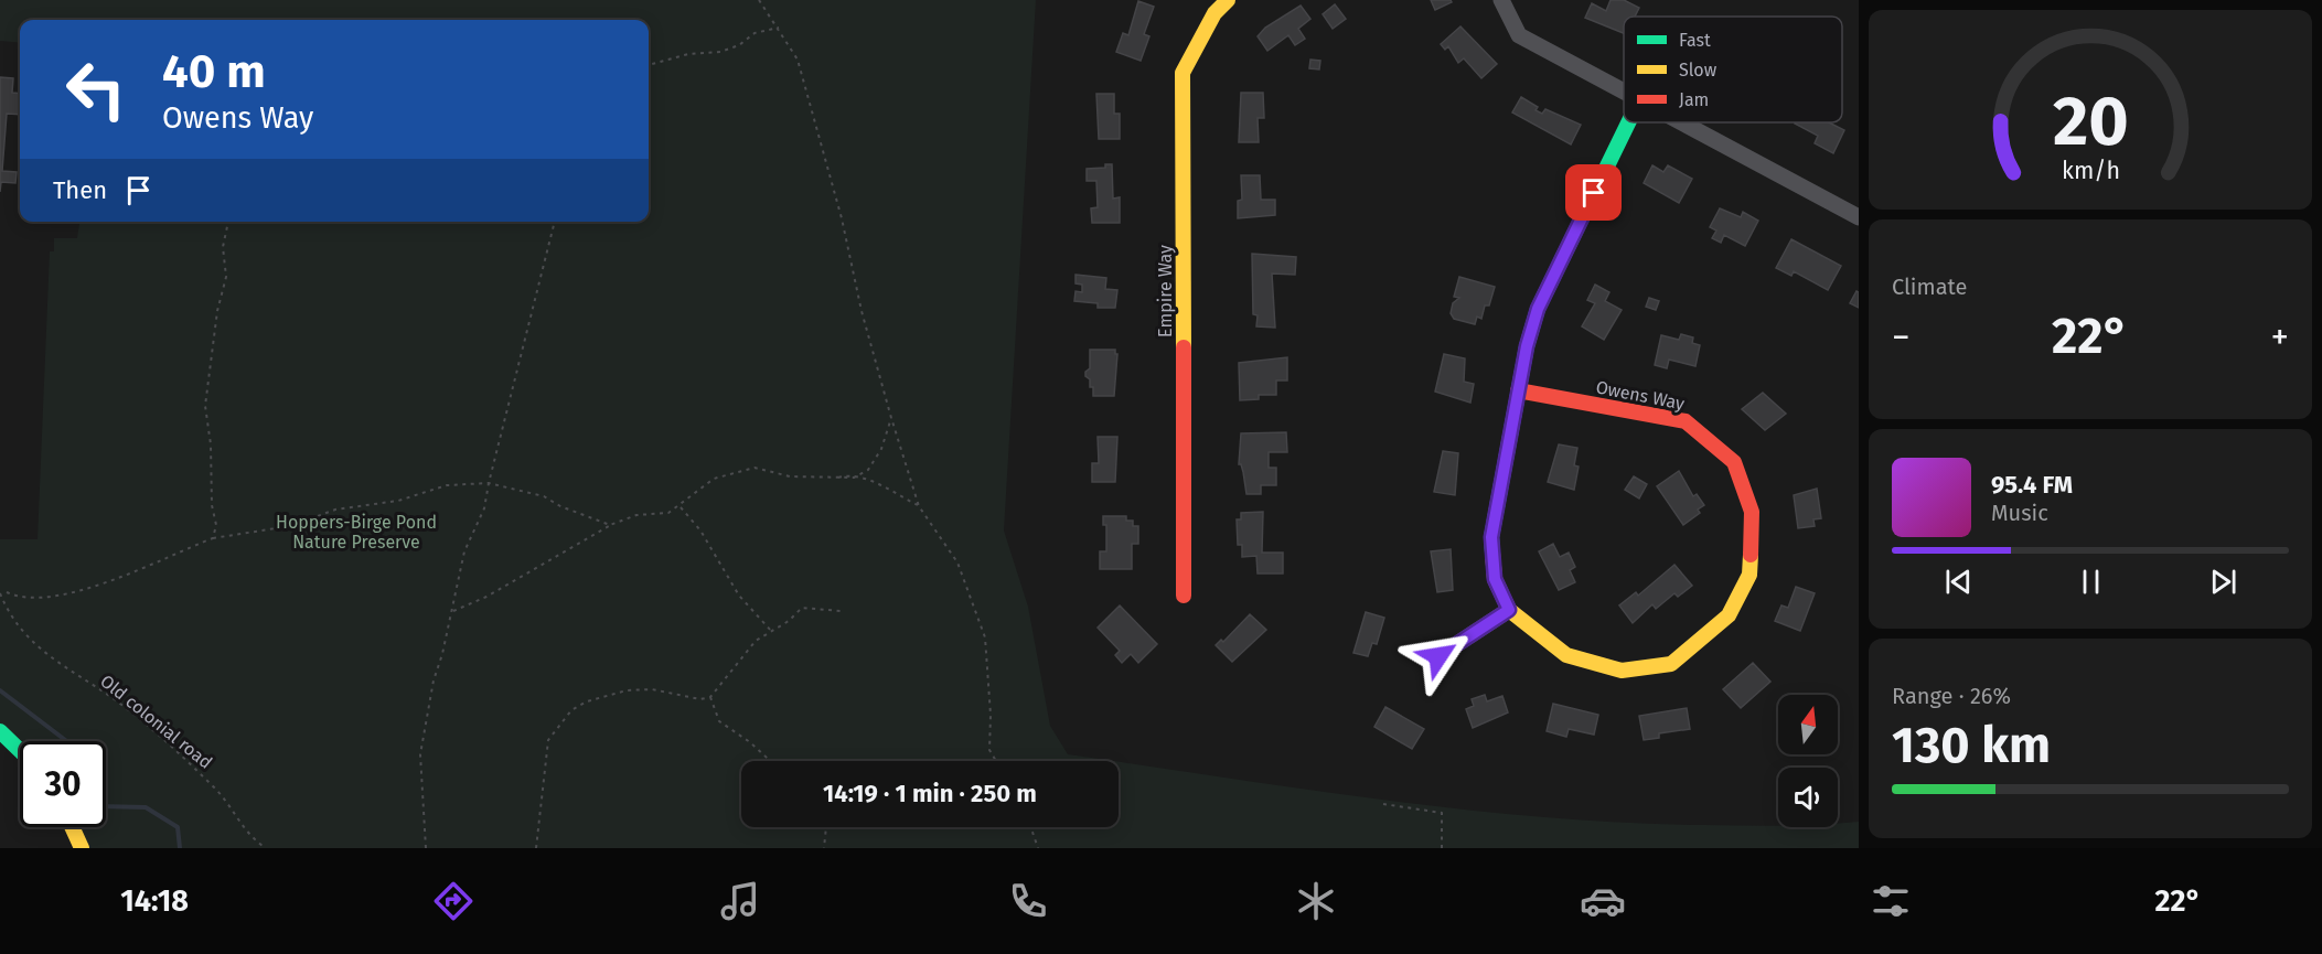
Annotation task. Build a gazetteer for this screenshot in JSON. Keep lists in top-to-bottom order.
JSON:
{
  "streets": {
    "street": ["Empire Way", "Owens Way"],
    "path": ["Old colonial road"]
  },
  "parks": ["Hoppers-Birge Pond Nature Preserve"],
  "legend": ["Fast", "Slow", "Jam"],
  "north": "top",
  "page": {
    "turn": ["40 m", "Owens Way"],
    "then": "Then",
    "tile": [
      "Climate",
      ["Range · 26%", "130 km"]
    ],
    "heat": ["−", "22°", "+"],
    "song": ["95.4 FM", "Music"],
    "limit": "30",
    "trip": "14:19 · 1 min · 250 m",
    "tabs": ["14:18", "22°"],
    "gauge": ["20", "km/h"]
  }
}
